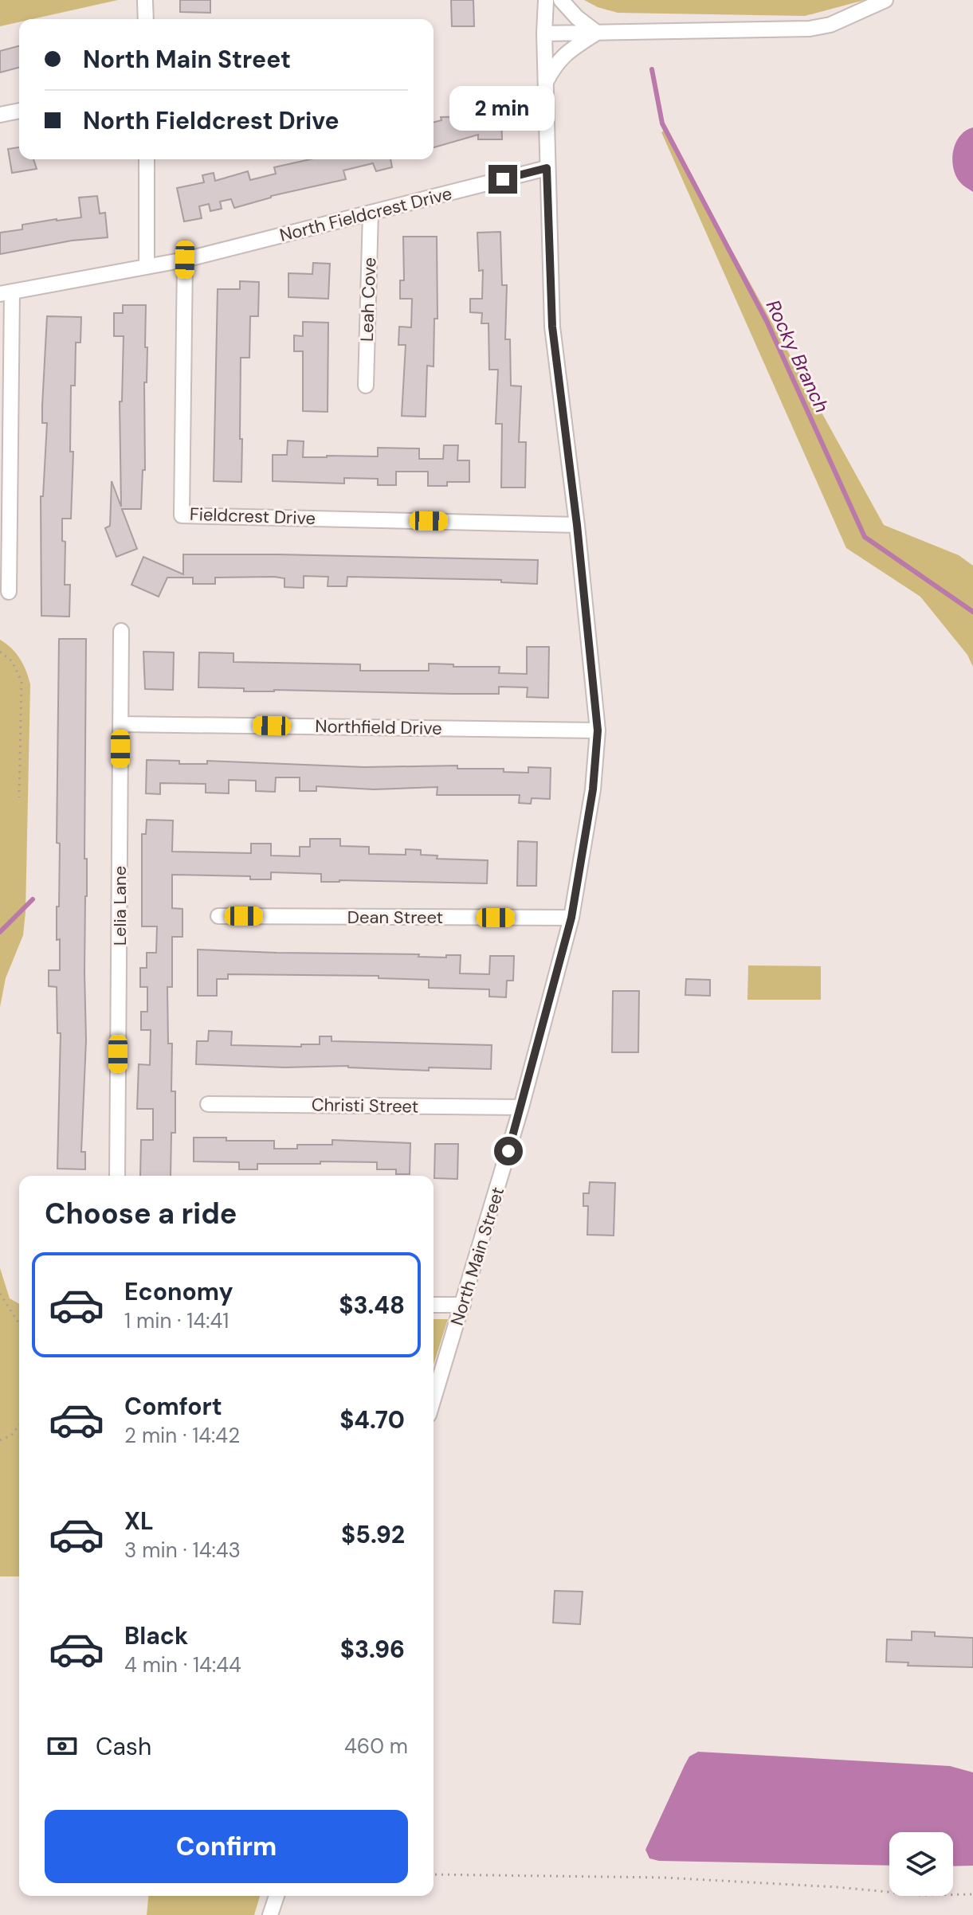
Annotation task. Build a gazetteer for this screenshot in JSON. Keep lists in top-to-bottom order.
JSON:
{
  "streets": {
    "street": [
      "North Fieldcrest Drive",
      "Leah Cove",
      "Fieldcrest Drive",
      "Northfield Drive",
      "Lelia Lane",
      "Dean Street",
      "Christi Street",
      "North Main Street"
    ]
  },
  "crossings": [
    ["North Fieldcrest Drive", "Leah Cove"],
    ["North Fieldcrest Drive", "Fieldcrest Drive"],
    ["North Fieldcrest Drive", "North Main Street"],
    ["Fieldcrest Drive", "North Main Street"],
    ["Northfield Drive", "Lelia Lane"],
    ["Northfield Drive", "North Main Street"],
    ["Dean Street", "North Main Street"],
    ["Christi Street", "North Main Street"]
  ],
  "water": ["Rocky Branch"],
  "page": {
    "banner": ["North Main Street", "North Fieldcrest Drive"],
    "bubble": "2 min",
    "heading": "Choose a ride",
    "list": [
      {
        "name": "Economy",
        "note": "1 min · 14:41",
        "value": "$3.48"
      },
      {
        "name": "Comfort",
        "note": "2 min · 14:42",
        "value": "$4.70"
      },
      {
        "name": "XL",
        "note": "3 min · 14:43",
        "value": "$5.92"
      },
      {
        "name": "Black",
        "note": "4 min · 14:44",
        "value": "$3.96"
      }
    ],
    "pay": ["Cash", "460 m"],
    "buttons": "Confirm"
  }
}
